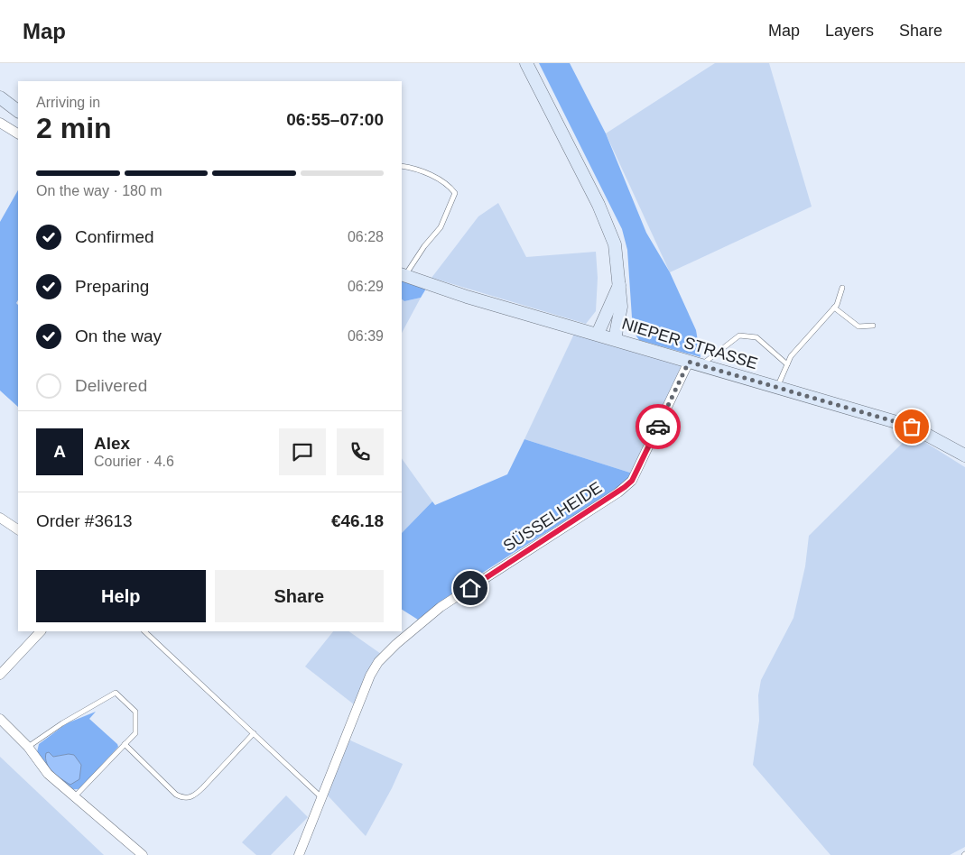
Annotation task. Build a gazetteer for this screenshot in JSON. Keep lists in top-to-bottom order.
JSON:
{
  "streets": {
    "main road": ["NIEPER STRASSE"],
    "street": ["SÜSSELHEIDE"]
  },
  "crossings": [
    ["NIEPER STRASSE", "SÜSSELHEIDE"]
  ],
  "page": {
    "header": "Map",
    "nav": ["Map", "Layers", "Share"],
    "heading": ["2 min", "Arriving in", "06:55–07:00"],
    "panel": [
      "Alex",
      "Courier · 4.6",
      "Order #3613",
      "€46.18"
    ],
    "bar": "On the way · 180 m",
    "list": [
      ["Confirmed", "06:28"],
      ["Preparing", "06:29"],
      ["On the way", "06:39"],
      "Delivered"
    ],
    "round": "A",
    "buttons": ["Help", "Share"]
  }
}
